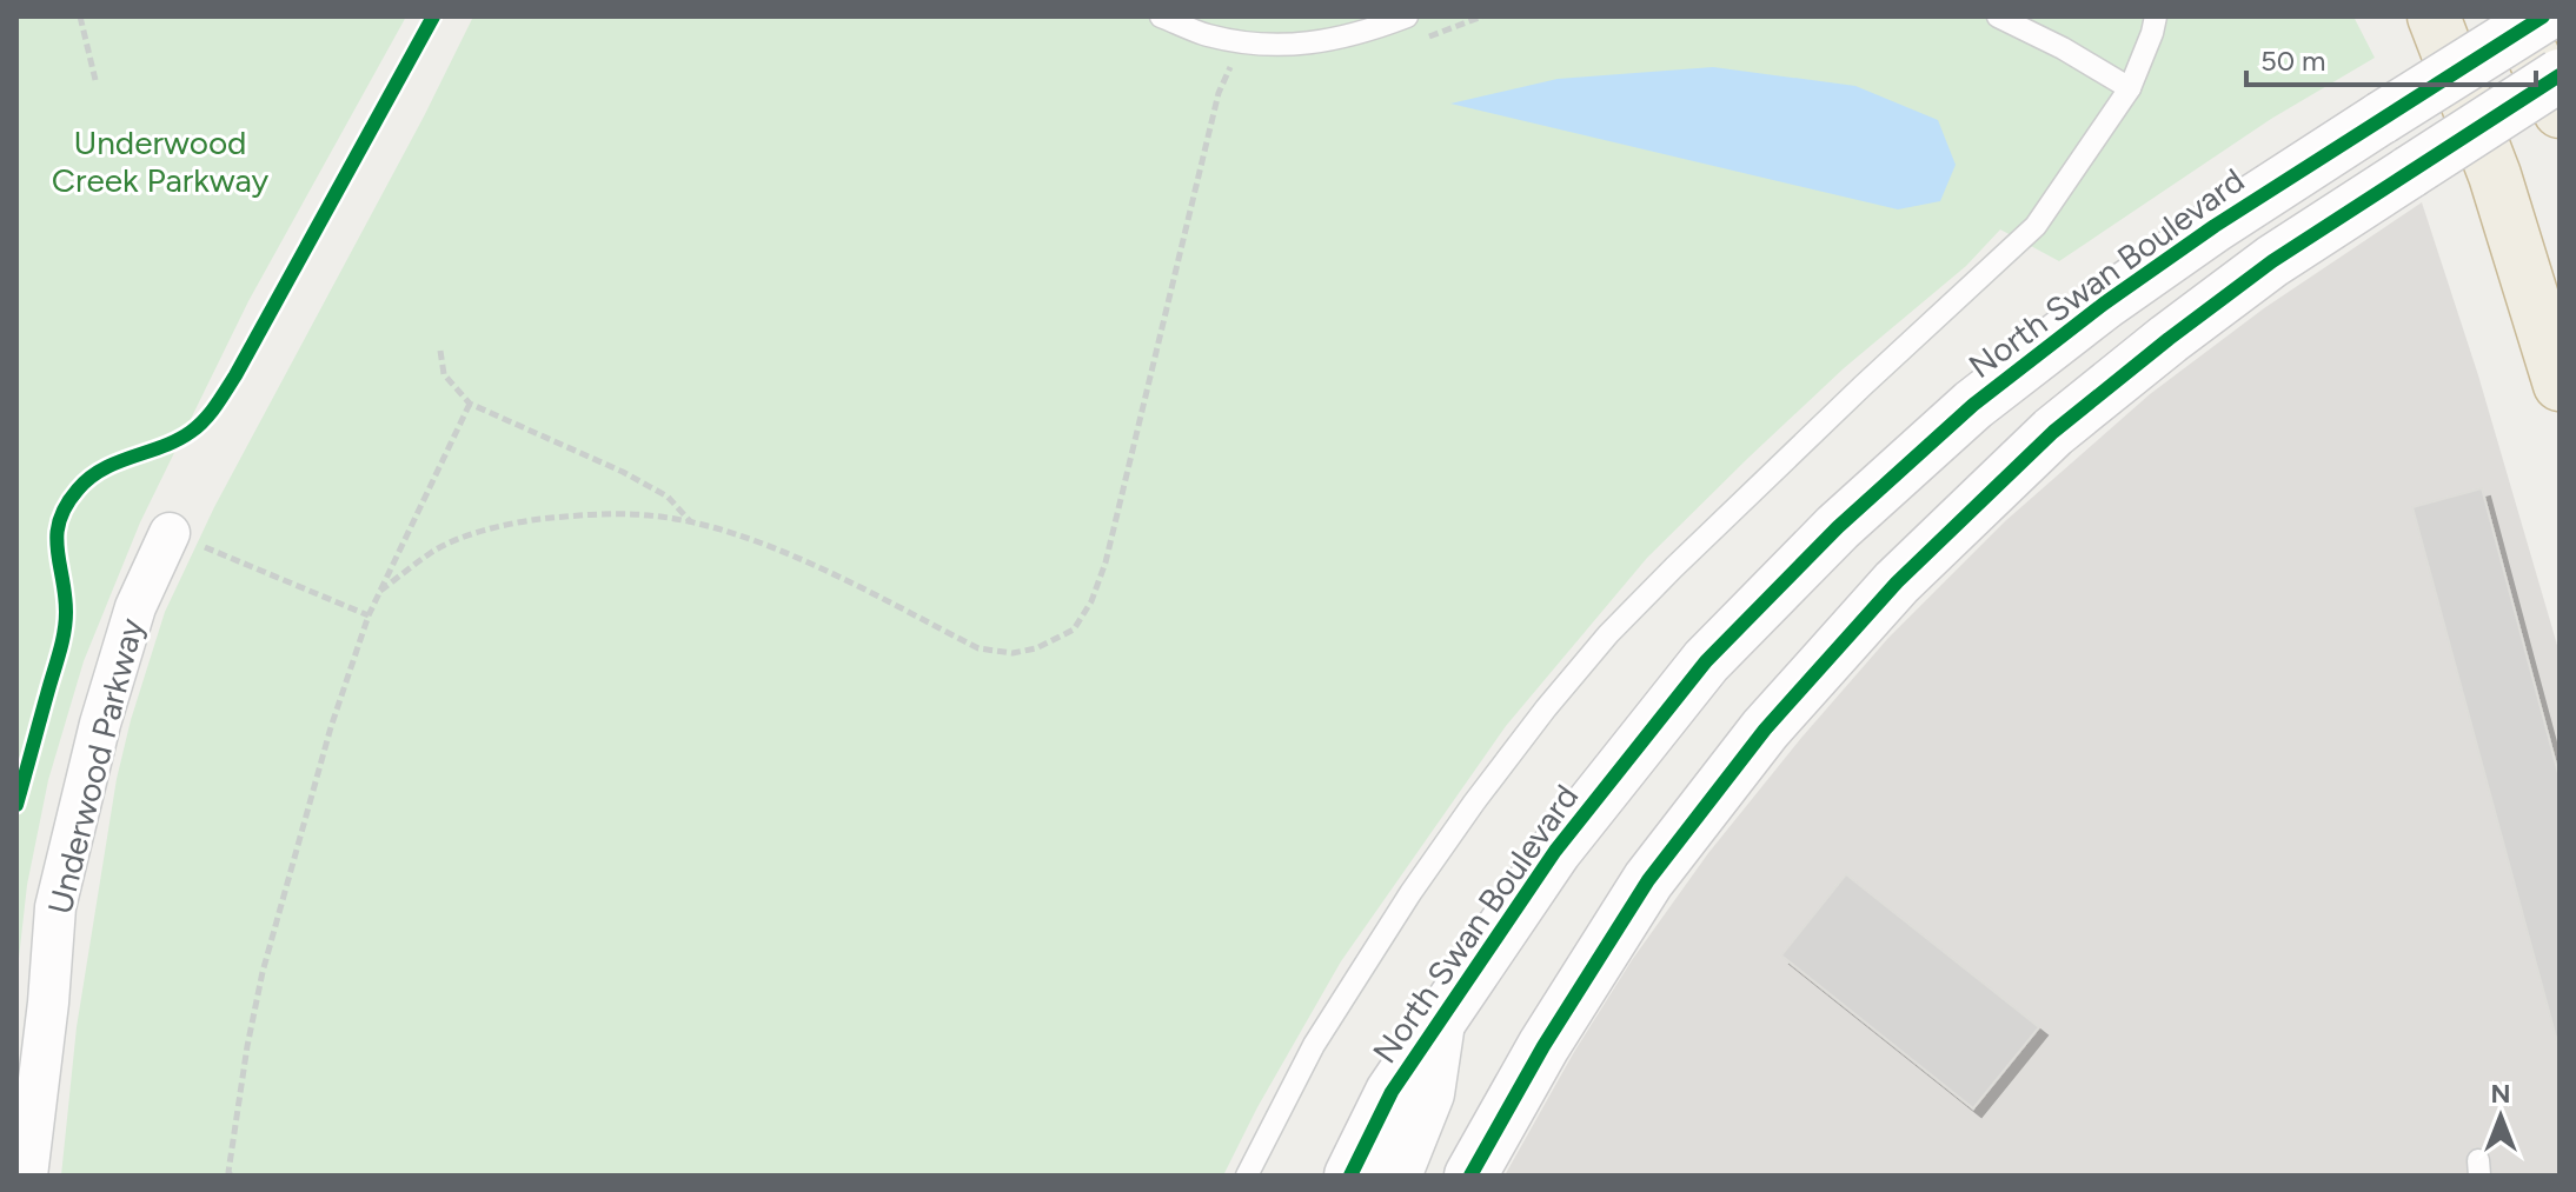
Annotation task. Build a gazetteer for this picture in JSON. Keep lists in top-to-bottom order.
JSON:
{
  "streets": {
    "main road": ["North Swan Boulevard"],
    "street": ["Underwood Parkway"]
  },
  "parks": ["Underwood Creek Parkway"],
  "scale_bar": "50 m",
  "north": "top"
}
